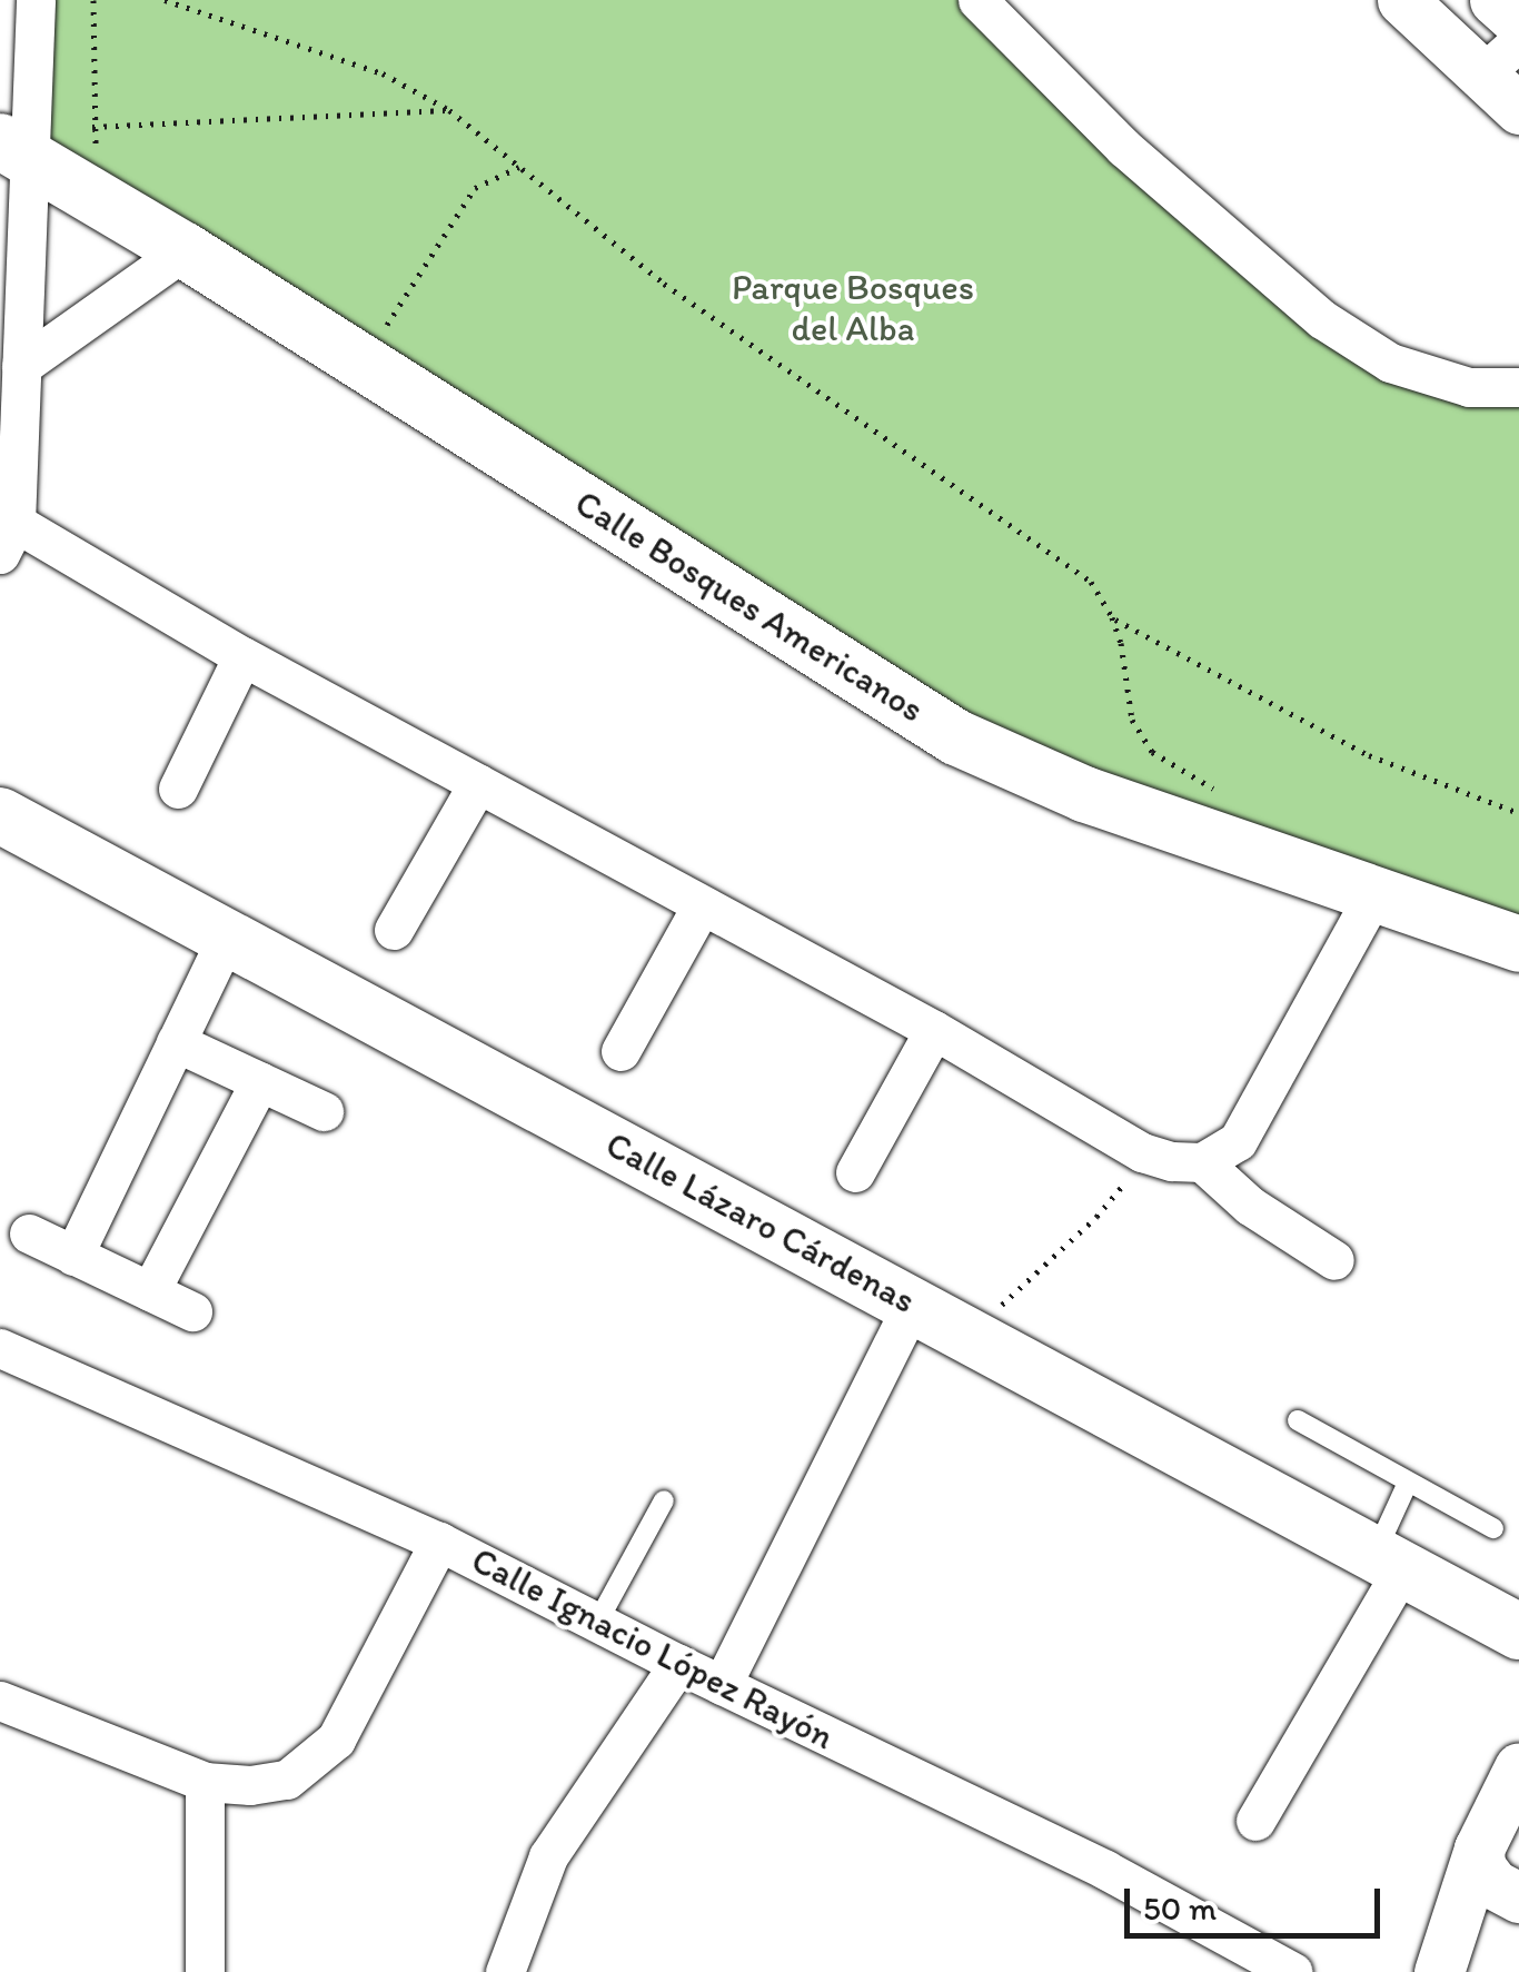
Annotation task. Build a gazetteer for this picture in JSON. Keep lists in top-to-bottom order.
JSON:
{
  "streets": {
    "main road": ["Calle Bosques Americanos", "Calle Lázaro Cárdenas"],
    "street": ["Calle Ignacio López Rayón"]
  },
  "parks": ["Parque Bosques del Alba"],
  "scale_bar": "50 m"
}
